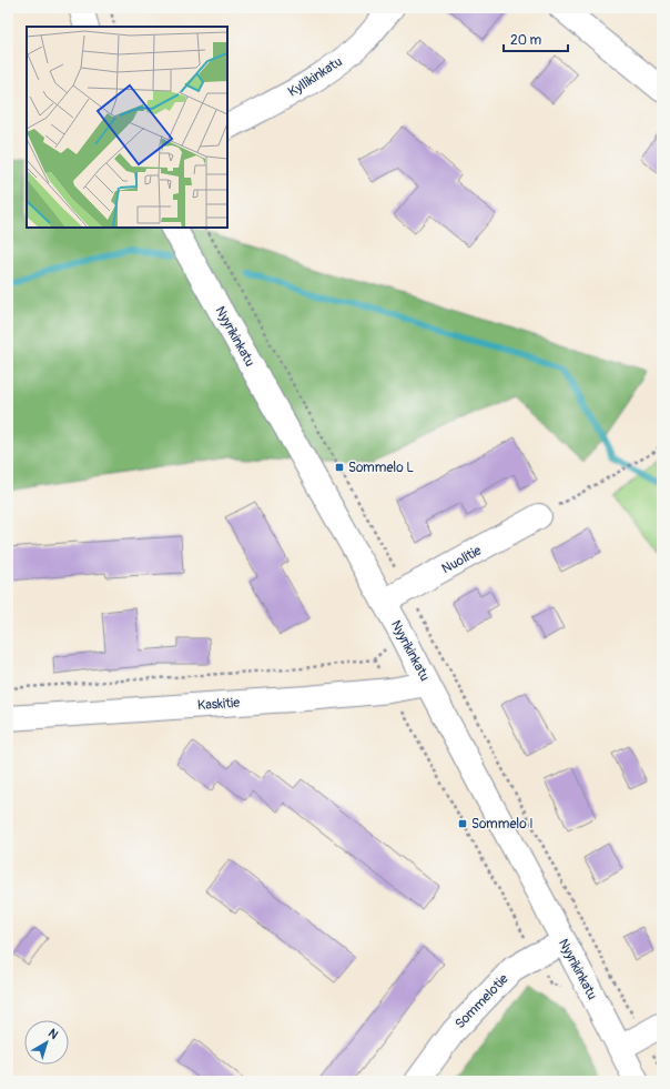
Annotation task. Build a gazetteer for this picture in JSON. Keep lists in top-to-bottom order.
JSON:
{
  "streets": {
    "street": [
      "Kyllikinkatu",
      "Nyyrikinkatu",
      "Nuolitie",
      "Kaskitie",
      "Sommelotie"
    ]
  },
  "crossings": [
    ["Nyyrikinkatu", "Nuolitie"],
    ["Nyyrikinkatu", "Kaskitie"],
    ["Nyyrikinkatu", "Sommelotie"]
  ],
  "places": {
    "transit": ["Sommelo L", "Sommelo I"]
  },
  "scale_bar": "20 m",
  "north": "top right"
}
